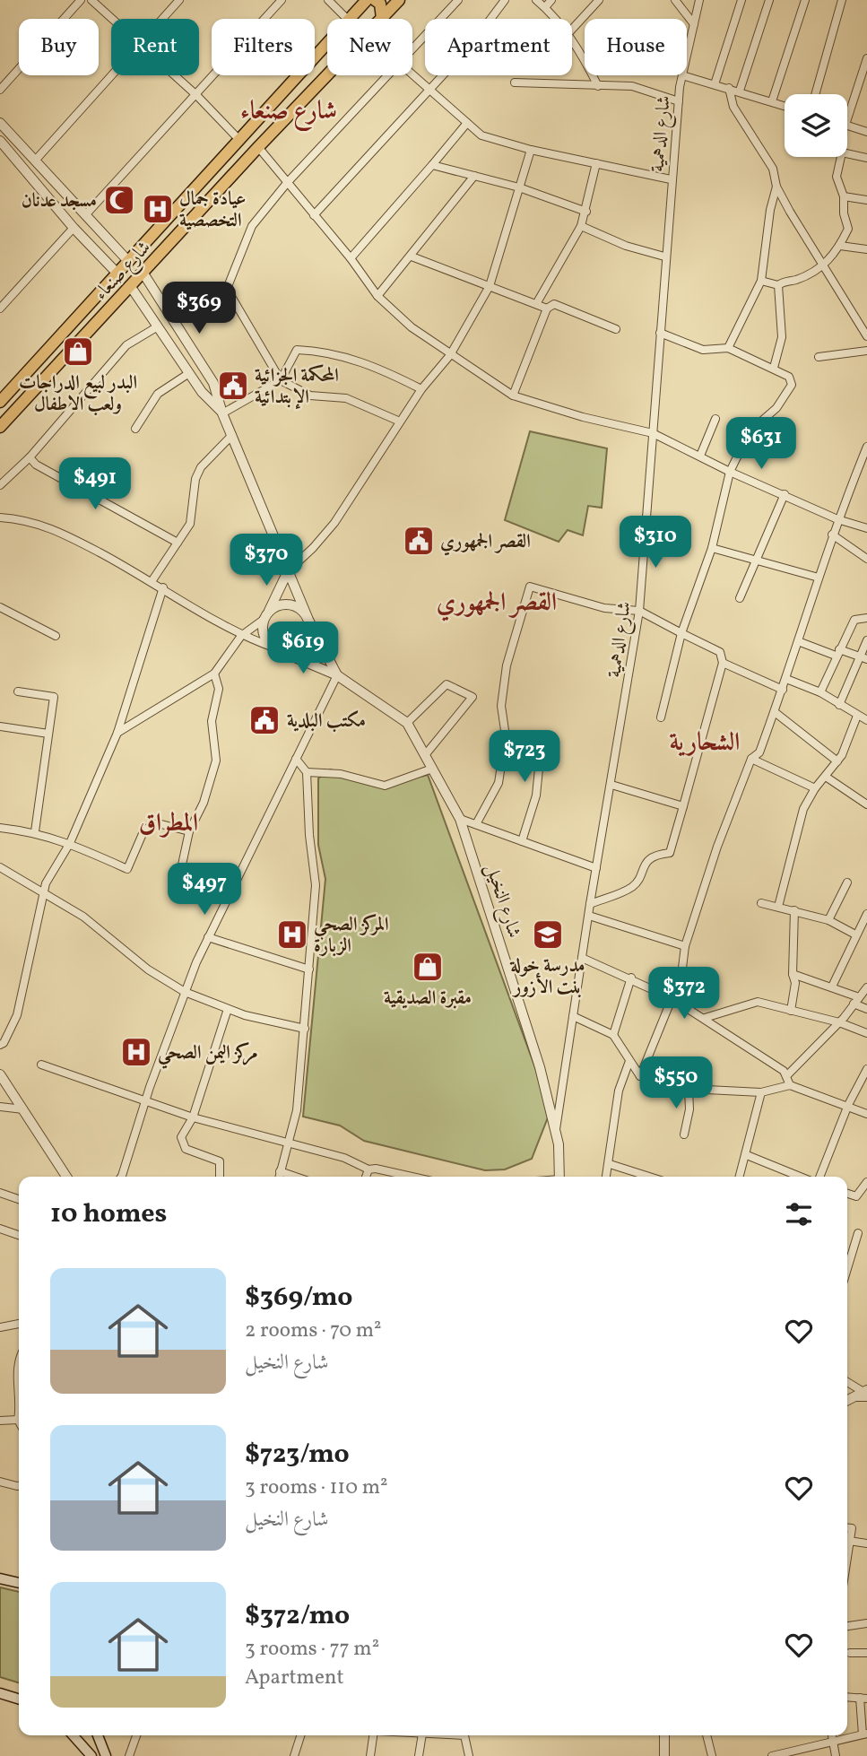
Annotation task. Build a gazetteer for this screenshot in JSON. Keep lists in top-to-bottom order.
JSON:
{
  "streets": {
    "highway": ["شارع صنعاء"],
    "street": ["شارع الدهمية", "شارع النخيل"]
  },
  "crossings": [
    ["شارع الدهمية", "شارع النخيل"]
  ],
  "districts": [
    "شارع صنعاء",
    "القصر الجمهوري",
    "الشحارية",
    "المطراق"
  ],
  "places": {
    "mosque": ["مسجد عدنان"],
    "hospital": ["عيادة جمال التخصصية", "المركز الصحي الزبارة", "مركز اليمن الصحي"],
    "shop": ["البدر لبيع الدراجات ولعب الاطفال", "مقبرة الصديقية"],
    "public building": ["المحكمة الجزائية الإبتدائية", "القصر الجمهوري", "مكتب البلدية"],
    "school or university": ["مدرسة خولة بنت الأزور"]
  },
  "page": {
    "chip": [
      "Buy",
      "Rent",
      "Filters",
      "New",
      "Apartment",
      "House"
    ],
    "price": [
      "$369",
      "$631",
      "$491",
      "$310",
      "$370",
      "$619",
      "$723",
      "$497",
      "$372",
      "$550"
    ],
    "heading": "10 homes",
    "list": [
      {
        "name": "$369/mo",
        "note": "2 rooms · 70 m² · شارع النخيل"
      },
      {
        "name": "$723/mo",
        "note": "3 rooms · 110 m² · شارع النخيل"
      },
      {
        "name": "$372/mo",
        "note": "3 rooms · 77 m² · Apartment"
      }
    ]
  }
}
